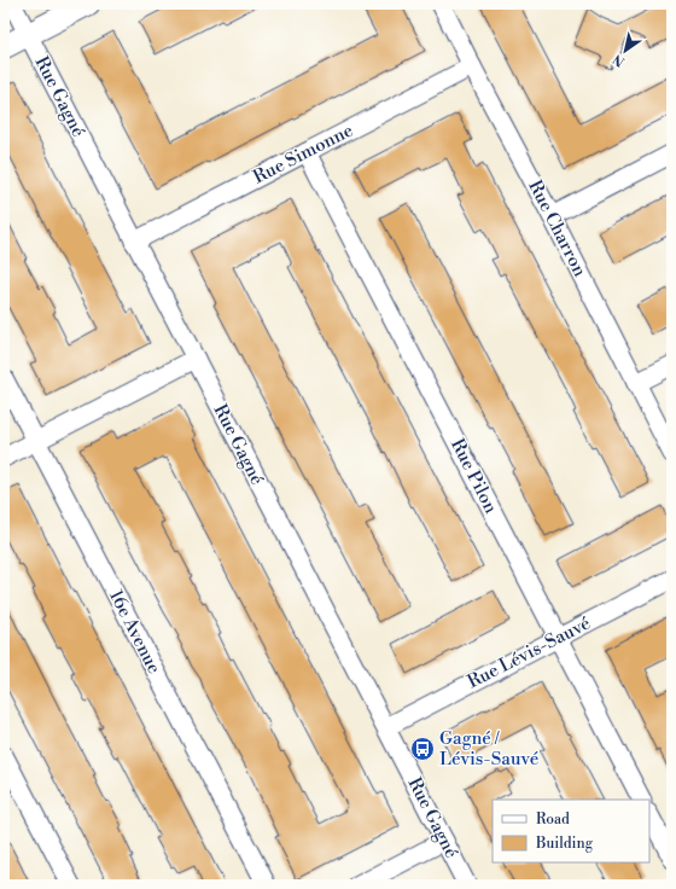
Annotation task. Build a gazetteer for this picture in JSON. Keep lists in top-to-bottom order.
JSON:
{
  "streets": {
    "street": [
      "Rue Gagné",
      "Rue Simonne",
      "Rue Charron",
      "Rue Pilon",
      "16e Avenue",
      "Rue Lévis-Sauvé"
    ]
  },
  "crossings": [
    ["Rue Gagné", "Rue Simonne"],
    ["Rue Gagné", "Rue Lévis-Sauvé"],
    ["Rue Simonne", "Rue Charron"],
    ["Rue Simonne", "Rue Pilon"],
    ["Rue Pilon", "Rue Lévis-Sauvé"]
  ],
  "places": {
    "bus stop": ["Gagné / Lévis-Sauvé"]
  },
  "legend": ["Road", "Building"],
  "north": "bottom left"
}
